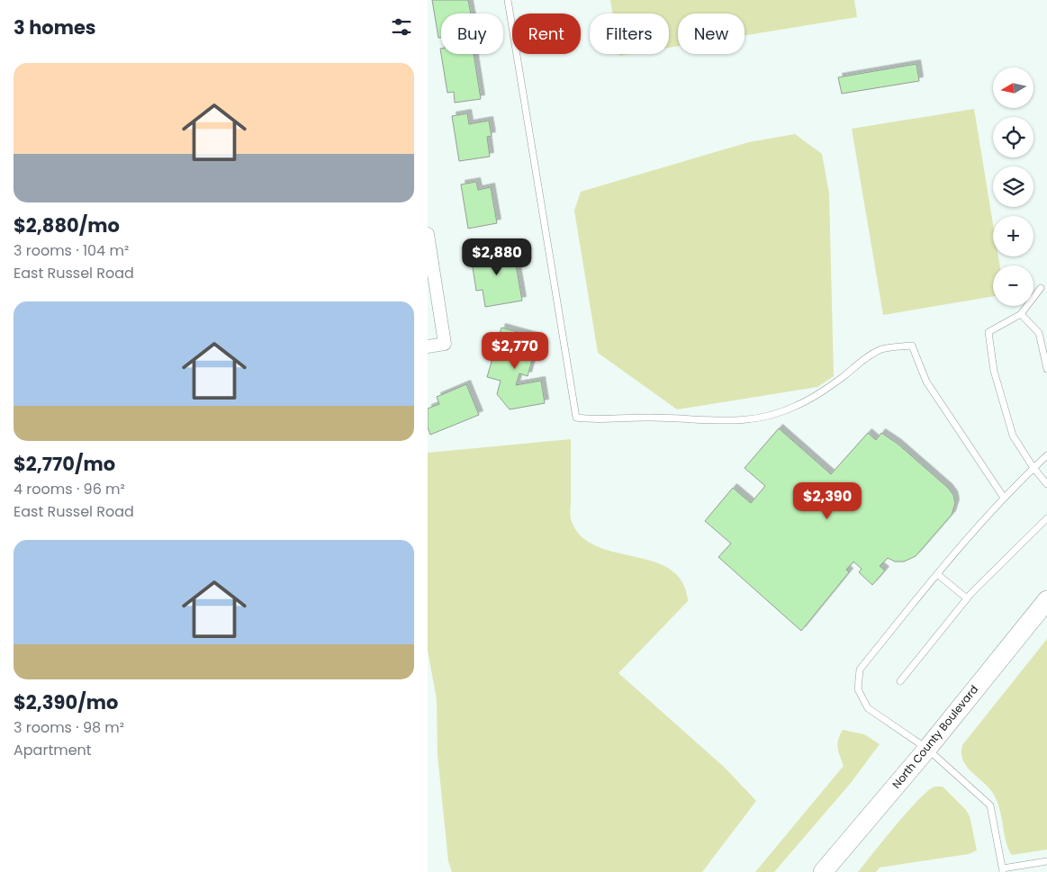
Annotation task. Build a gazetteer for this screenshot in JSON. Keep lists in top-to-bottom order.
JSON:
{
  "streets": {
    "main road": ["North County Boulevard"]
  },
  "north": "left",
  "page": {
    "heading": "3 homes",
    "chip": [
      "Buy",
      "Rent",
      "Filters",
      "New"
    ],
    "list": [
      {
        "name": "$2,880/mo",
        "note": "3 rooms · 104 m² · East Russel Road"
      },
      {
        "name": "$2,770/mo",
        "note": "4 rooms · 96 m² · East Russel Road"
      },
      {
        "name": "$2,390/mo",
        "note": "3 rooms · 98 m² · Apartment"
      }
    ],
    "map_buttons": ["+", "−"],
    "price": ["$2,880", "$2,770", "$2,390"]
  }
}
